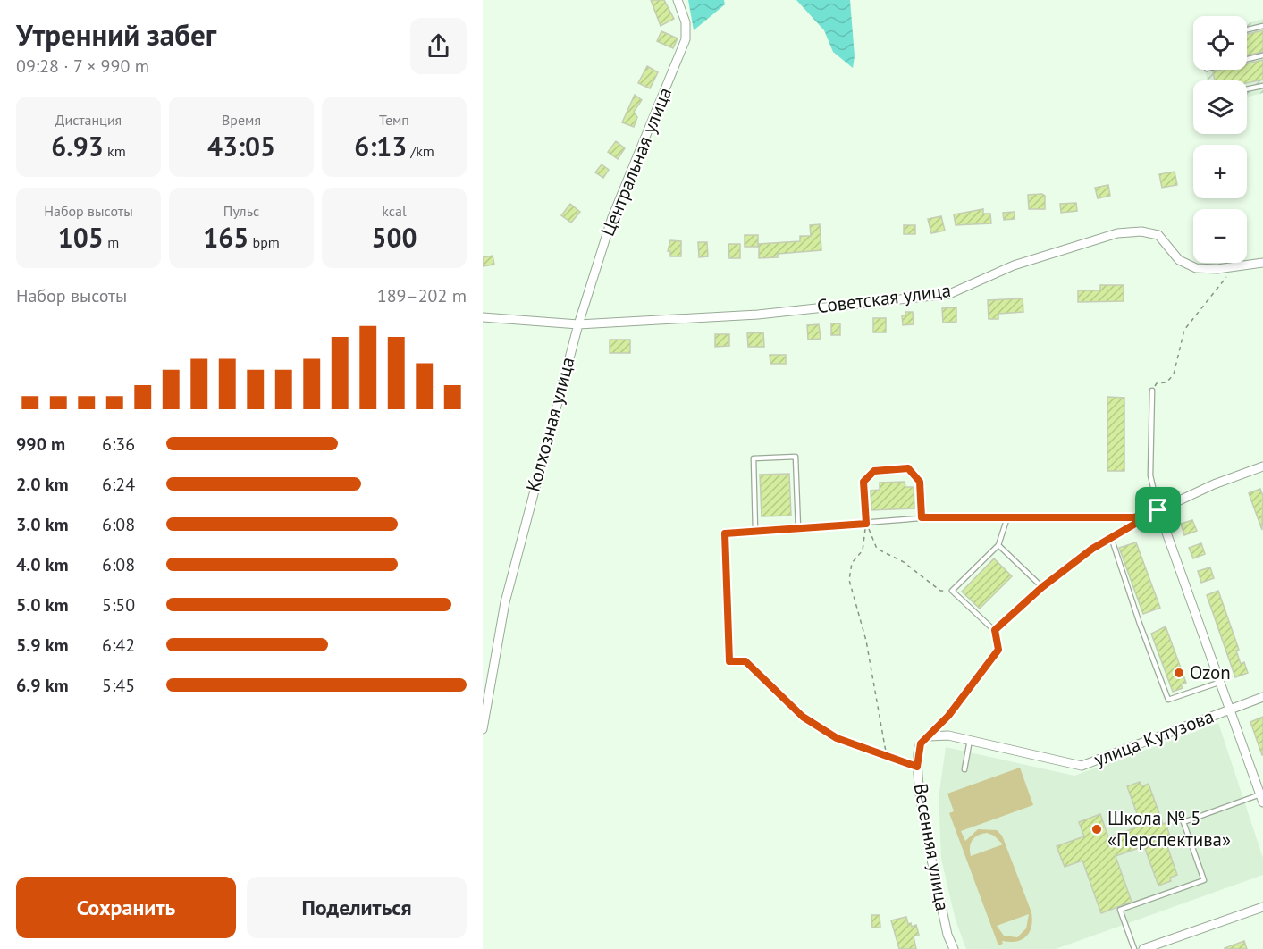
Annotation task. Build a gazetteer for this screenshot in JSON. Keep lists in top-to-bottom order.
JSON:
{
  "streets": {
    "street": [
      "Центральная улица",
      "Советская улица",
      "Колхозная улица",
      "улица Кутузова",
      "Весенняя улица"
    ]
  },
  "crossings": [
    ["Центральная улица", "Советская улица"],
    ["Центральная улица", "Колхозная улица"],
    ["Советская улица", "Колхозная улица"],
    ["улица Кутузова", "Весенняя улица"]
  ],
  "places": ["Ozon", "Школа № 5 «Перспектива»"],
  "page": {
    "heading": ["Утренний забег", "09:28 · 7 × 990 m"],
    "map_buttons": ["+", "−"],
    "stats": [
      ["Дистанция", "6.93 km"],
      ["Время", "43:05"],
      ["Темп", "6:13 /km"],
      ["Набор высоты", "105 m"],
      ["Пульс", "165 bpm"],
      ["kcal", "500"]
    ],
    "chart": ["Набор высоты", "189–202 m"],
    "list": [
      {
        "name": "990 m",
        "note": "6:36"
      },
      {
        "name": "2.0 km",
        "note": "6:24"
      },
      {
        "name": "3.0 km",
        "note": "6:08"
      },
      {
        "name": "4.0 km",
        "note": "6:08"
      },
      {
        "name": "5.0 km",
        "note": "5:50"
      },
      {
        "name": "5.9 km",
        "note": "6:42"
      },
      {
        "name": "6.9 km",
        "note": "5:45"
      }
    ],
    "buttons": ["Сохранить", "Поделиться"]
  }
}
